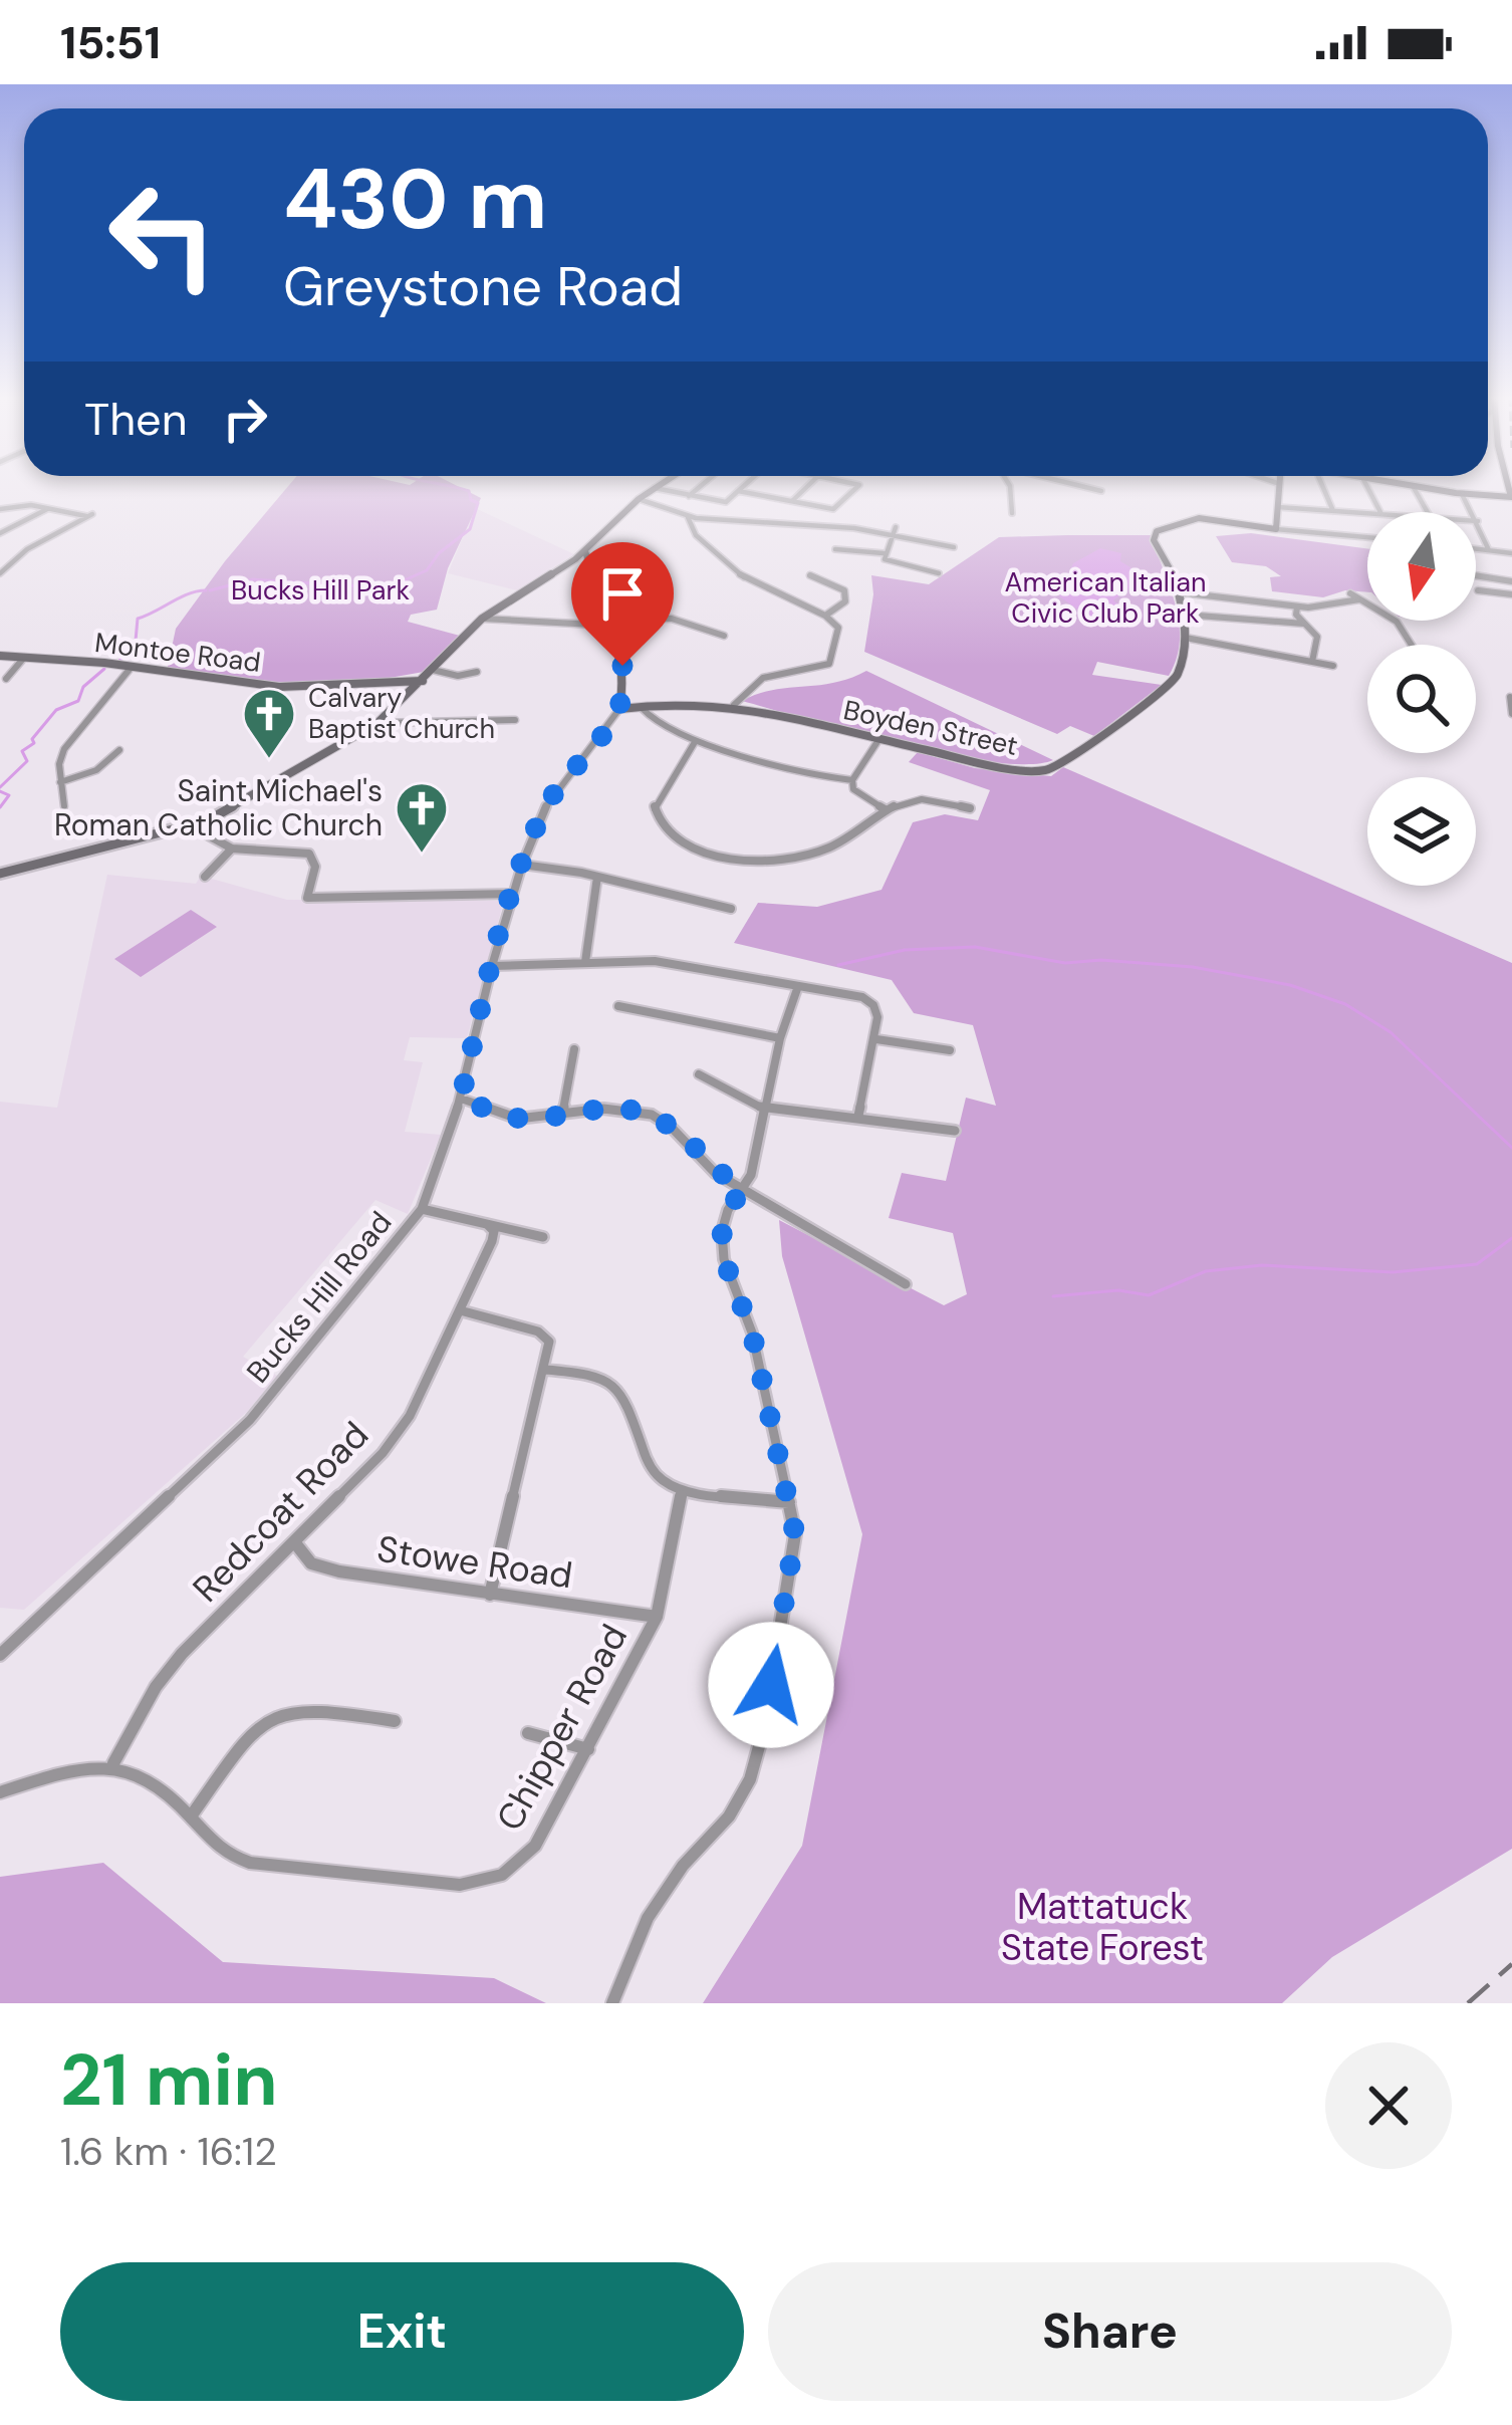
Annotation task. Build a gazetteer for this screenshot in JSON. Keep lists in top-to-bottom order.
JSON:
{
  "streets": {
    "street": [
      "Montoe Road",
      "Boyden Street",
      "Bucks Hill Road",
      "Redcoat Road",
      "Stowe Road",
      "Chipper Road"
    ]
  },
  "crossings": [
    ["Boyden Street", "Bucks Hill Road"],
    ["Redcoat Road", "Stowe Road"],
    ["Redcoat Road", "Chipper Road"],
    ["Stowe Road", "Chipper Road"]
  ],
  "parks": ["American Italian Civic Club Park", "Bucks Hill Park", "Mattatuck State Forest"],
  "places": {
    "church": ["Calvary Baptist Church", "Saint Michael's Roman Catholic Church"]
  },
  "north": "bottom",
  "page": {
    "status": "15:51",
    "turn": ["430 m", "Greystone Road"],
    "then": "Then",
    "heading": ["21 min", "1.6 km · 16:12"],
    "buttons": ["Exit", "Share"]
  }
}
